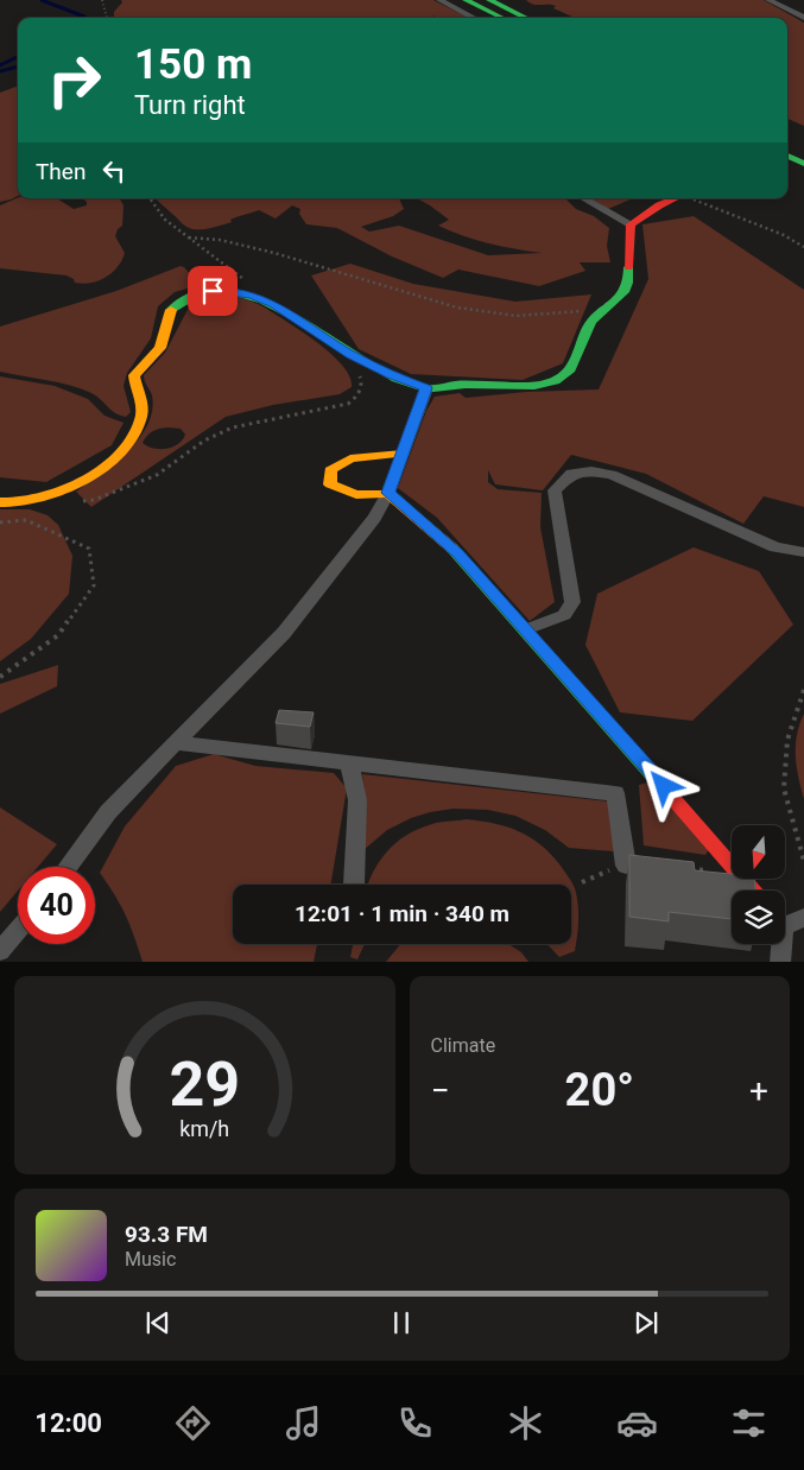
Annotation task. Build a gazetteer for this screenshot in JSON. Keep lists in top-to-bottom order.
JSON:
{
  "north": "bottom",
  "page": {
    "turn": ["150 m", "Turn right"],
    "then": "Then",
    "limit": "40",
    "trip": "12:01 · 1 min · 340 m",
    "tile": "Climate",
    "heat": ["−", "20°", "+"],
    "song": ["93.3 FM", "Music"],
    "tabs": "12:00",
    "gauge": ["29", "km/h"]
  }
}
